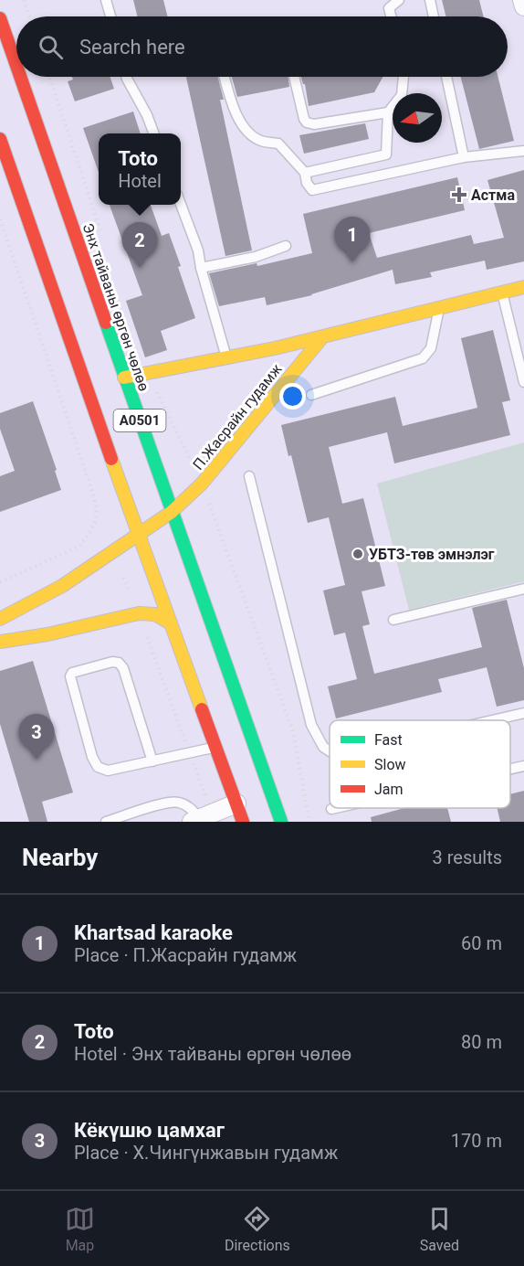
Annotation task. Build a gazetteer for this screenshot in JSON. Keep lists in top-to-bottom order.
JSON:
{
  "streets": {
    "main road": ["Энх тайваны өргөн чөлөө", "П.Жасрайн гудамж", "A0501"]
  },
  "crossings": [
    ["Энх тайваны өргөн чөлөө", "П.Жасрайн гудамж"],
    ["П.Жасрайн гудамж", "A0501"]
  ],
  "places": {
    "health": ["Астма"],
    "other": ["УБТЗ-төв эмнэлэг"]
  },
  "legend": ["Fast", "Slow", "Jam"],
  "north": "left",
  "page": {
    "search": "Search here",
    "popup": ["Toto", "Hotel"],
    "pins": ["1", "2", "3"],
    "heading": ["Nearby", "3 results"],
    "list": [
      {
        "mark": "1",
        "name": "Khartsad karaoke",
        "note": "Place · П.Жасрайн гудамж",
        "value": "60 m"
      },
      {
        "mark": "2",
        "name": "Toto",
        "note": "Hotel · Энх тайваны өргөн чөлөө",
        "value": "80 m"
      },
      {
        "mark": "3",
        "name": "Кёкүшю цамхаг",
        "note": "Place · Х.Чингүнжавын гудамж",
        "value": "170 m"
      }
    ],
    "nav": ["Map", "Directions", "Saved"]
  }
}
